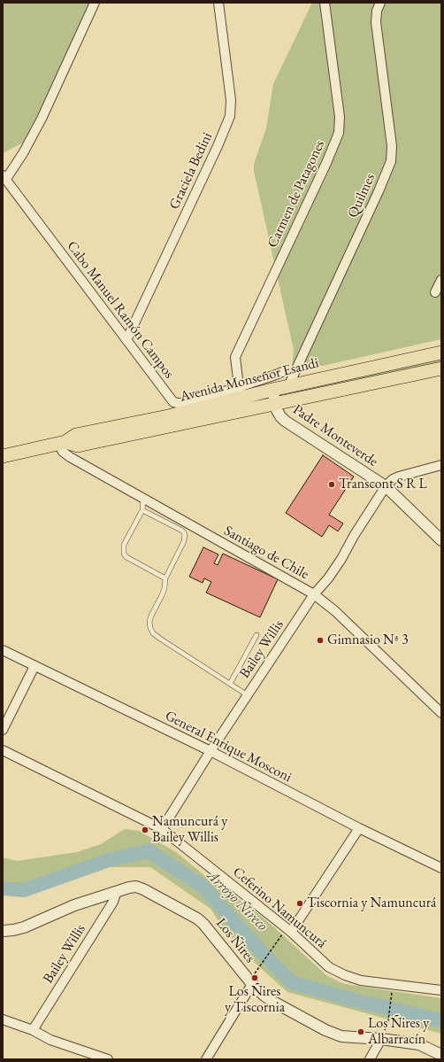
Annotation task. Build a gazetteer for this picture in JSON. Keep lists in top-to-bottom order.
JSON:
{
  "streets": {
    "main road": ["Avenida Monseñor Esandi"],
    "street": [
      "Graciela Bedini",
      "Carmen de Patagones",
      "Quilmes",
      "Cabo Manuel Ramón Campos",
      "Padre Monteverde",
      "Santiago de Chile",
      "Bailey Willis",
      "General Enrique Mosconi",
      "Ceferino Namuncurá",
      "Los Ñires"
    ]
  },
  "crossings": [
    ["Graciela Bedini", "Cabo Manuel Ramón Campos"],
    ["Carmen de Patagones", "Cabo Manuel Ramón Campos"],
    ["Carmen de Patagones", "Avenida Monseñor Esandi"],
    ["Quilmes", "Avenida Monseñor Esandi"],
    ["Cabo Manuel Ramón Campos", "Avenida Monseñor Esandi"],
    ["Avenida Monseñor Esandi", "Padre Monteverde"],
    ["Avenida Monseñor Esandi", "Santiago de Chile"],
    ["Padre Monteverde", "Bailey Willis"],
    ["Santiago de Chile", "Bailey Willis"],
    ["Bailey Willis", "General Enrique Mosconi"],
    ["Bailey Willis", "Ceferino Namuncurá"],
    ["Bailey Willis", "Los Ñires"]
  ],
  "water": ["Arroyo Ñireco"],
  "places": [
    "Transcont S R L",
    "Gimnasio Nª 3",
    "Namuncurá y Bailey Willis",
    "Tiscornia y Namuncurá",
    "Los Ñires y Tiscornia",
    "Los Ñires y Albarracín"
  ]
}
